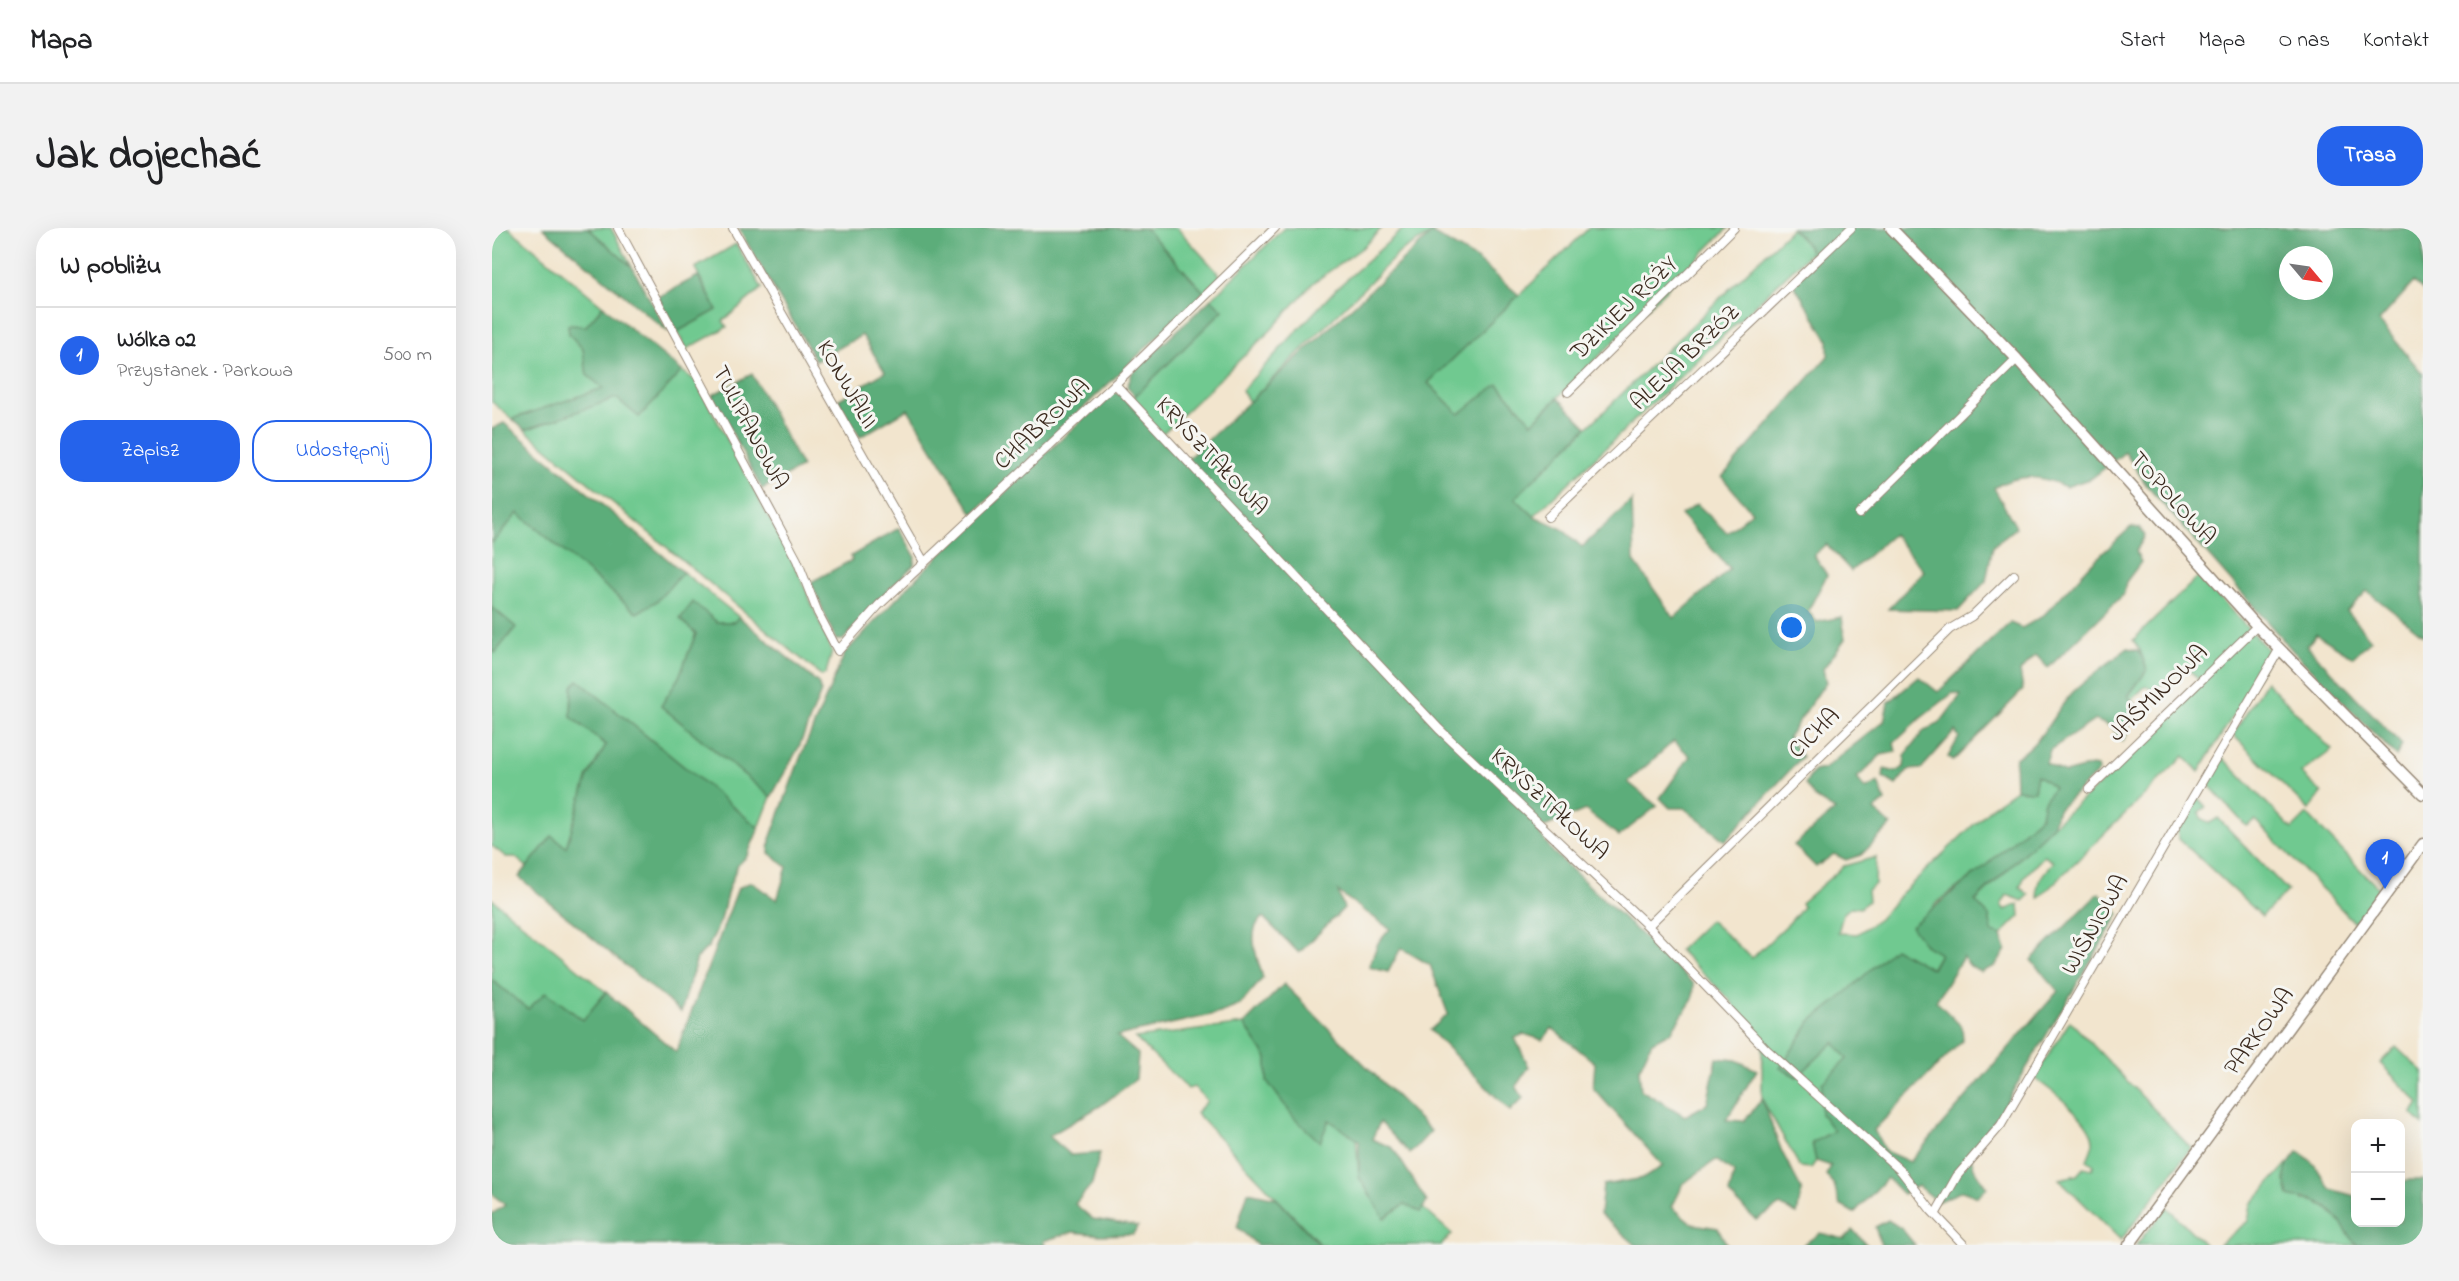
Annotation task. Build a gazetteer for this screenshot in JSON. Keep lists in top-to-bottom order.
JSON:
{
  "streets": {
    "street": [
      "DZIKIEJ RÓŻY",
      "ALEJA BRZÓZ",
      "KONWALII",
      "CHABROWA",
      "TULIPANOWA",
      "KRYSZTAŁOWA",
      "TOPOLOWA",
      "JAŚMINOWA",
      "CICHA",
      "WIŚNIOWA",
      "PARKOWA"
    ]
  },
  "crossings": [
    ["KONWALII", "CHABROWA"],
    ["CHABROWA", "TULIPANOWA"],
    ["CHABROWA", "KRYSZTAŁOWA"],
    ["KRYSZTAŁOWA", "CICHA"],
    ["KRYSZTAŁOWA", "WIŚNIOWA"],
    ["TOPOLOWA", "JAŚMINOWA"],
    ["TOPOLOWA", "WIŚNIOWA"]
  ],
  "north": "bottom right",
  "page": {
    "header": "Mapa",
    "nav": [
      "Start",
      "Mapa",
      "O nas",
      "Kontakt"
    ],
    "title": "Jak dojechać",
    "buttons": [
      "Trasa",
      ["Zapisz", "Udostępnij"]
    ],
    "heading": "W pobliżu",
    "list": [
      {
        "mark": "1",
        "name": "Wólka 02",
        "note": "Przystanek · Parkowa",
        "value": "500 m"
      }
    ],
    "pins": "1",
    "map_buttons": ["+", "−"]
  }
}
